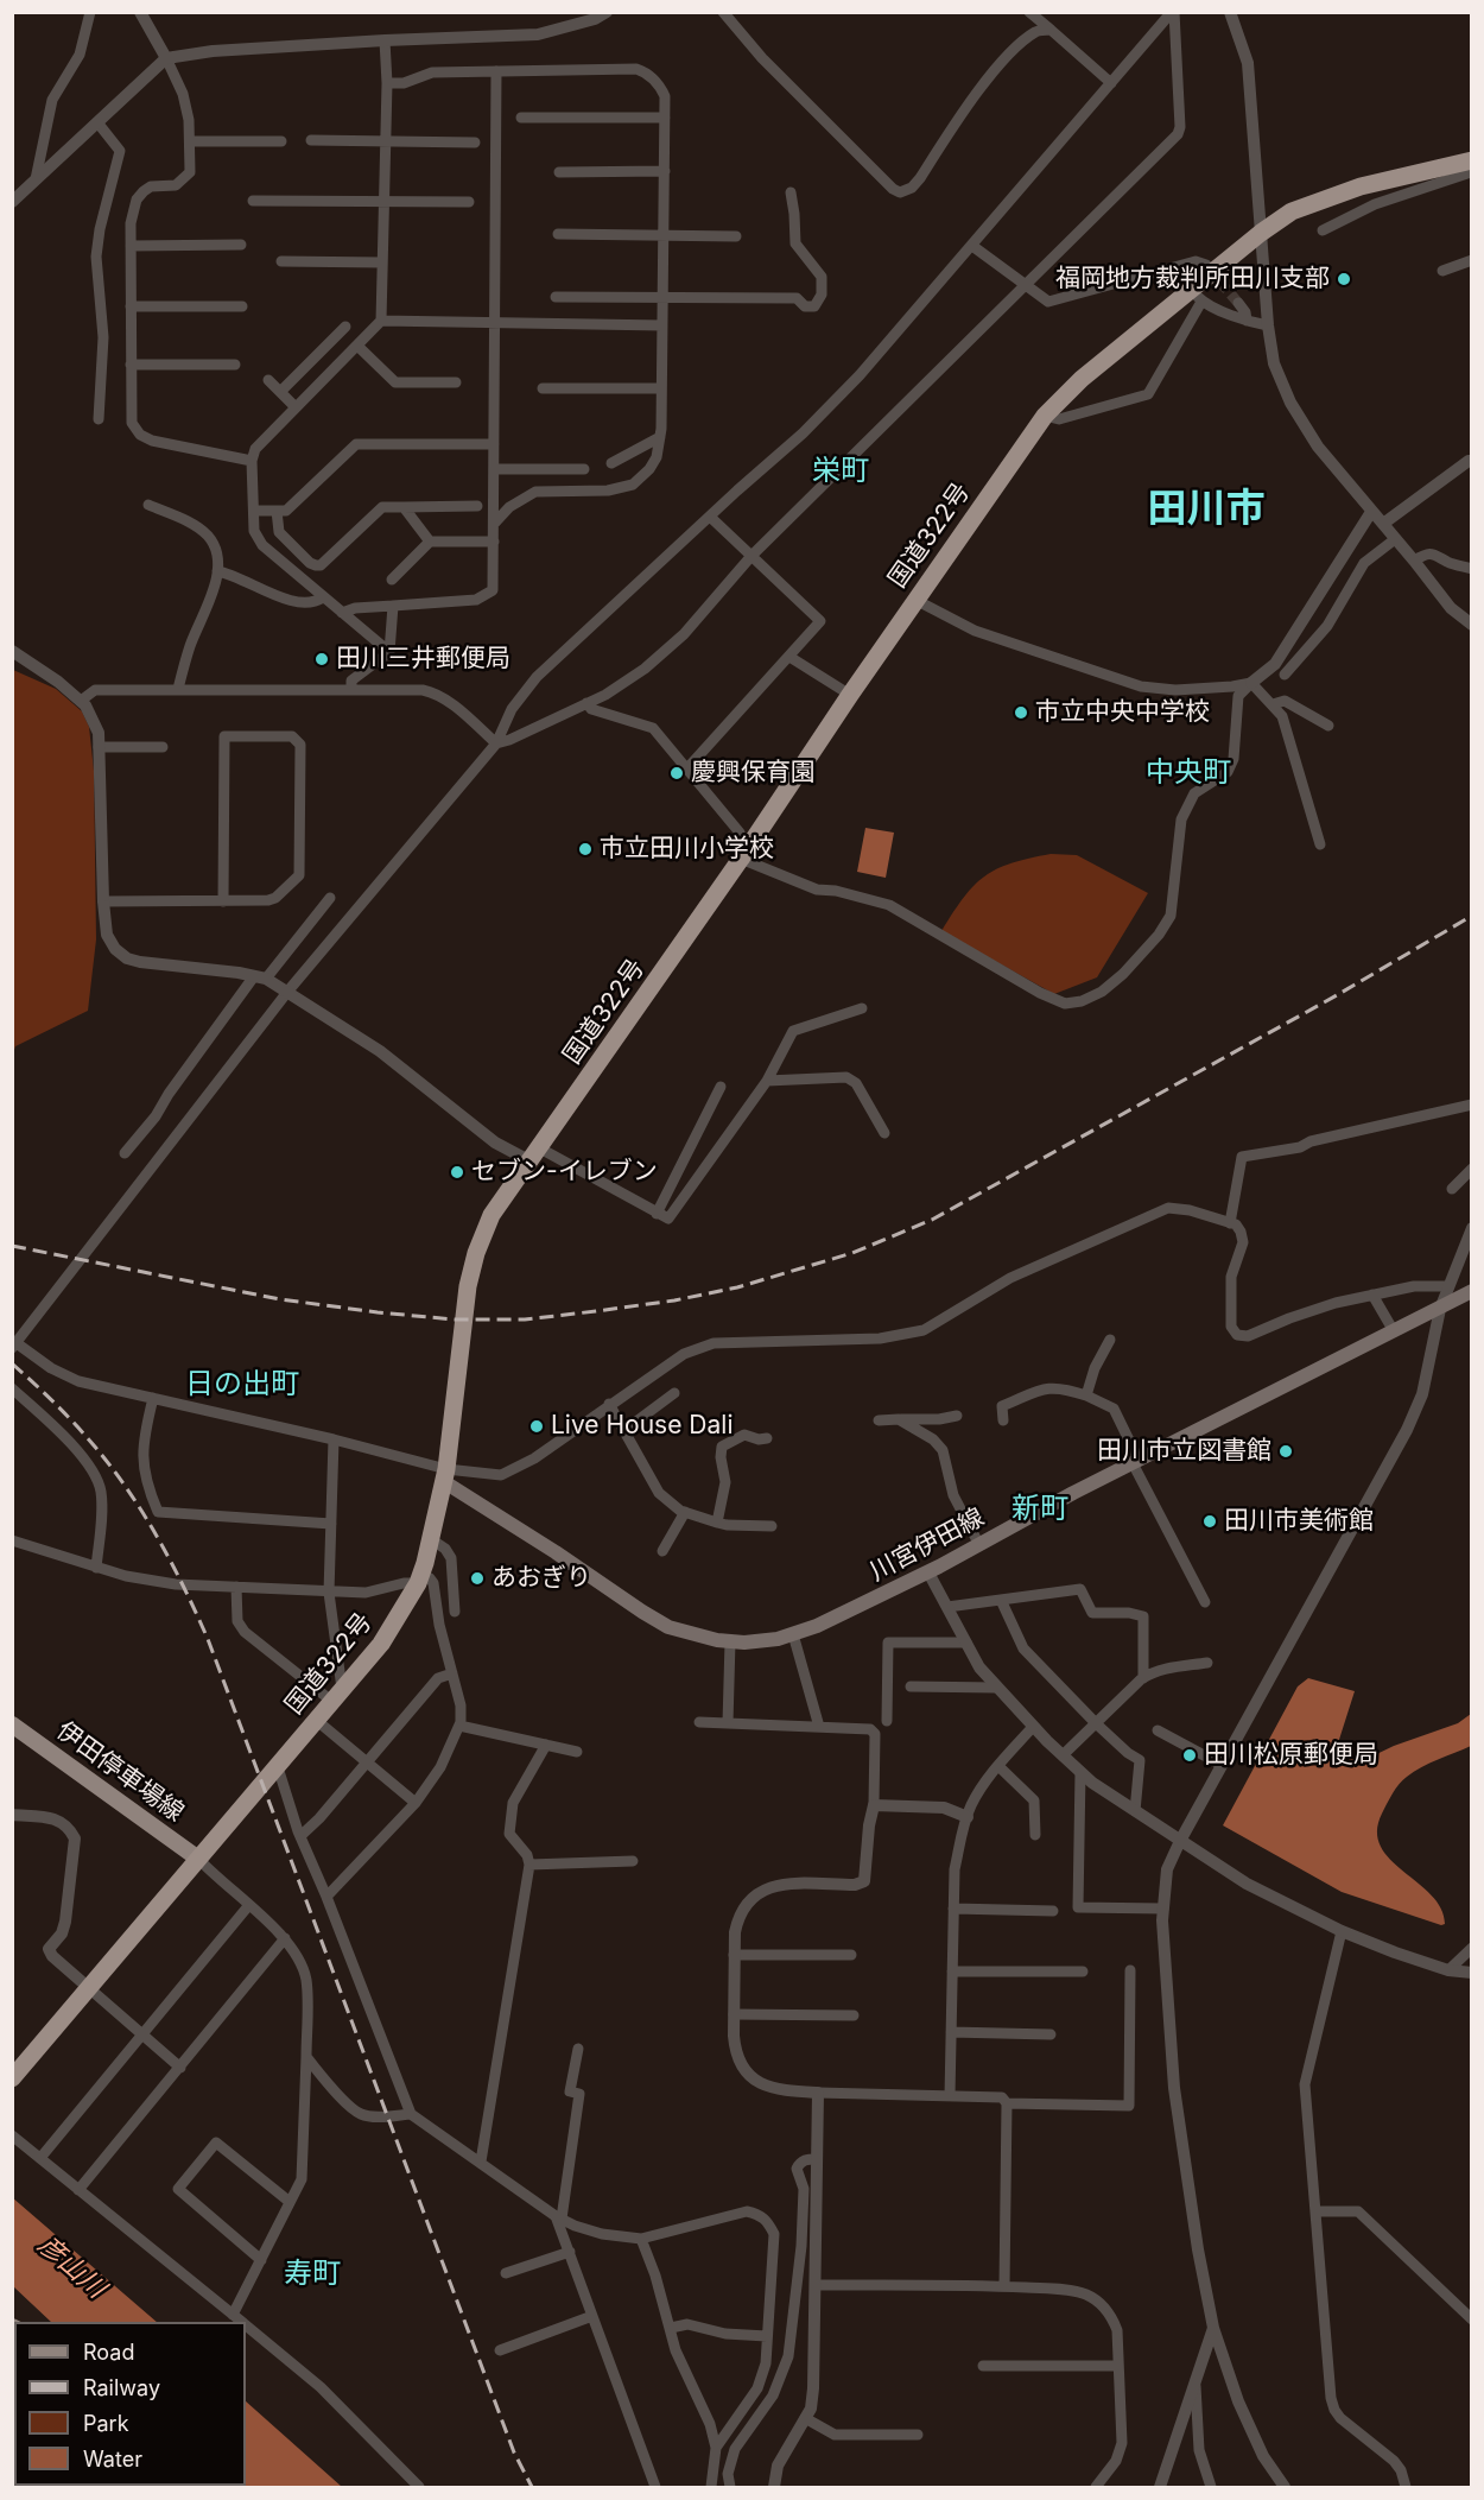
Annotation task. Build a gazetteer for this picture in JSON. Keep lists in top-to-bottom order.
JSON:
{
  "streets": {
    "highway": ["国道322号"],
    "main road": ["川宮伊田線", "伊田停車場線"]
  },
  "crossings": [
    ["国道322号", "川宮伊田線"],
    ["国道322号", "伊田停車場線"]
  ],
  "districts": [
    "栄町",
    "田川市",
    "中央町",
    "日の出町",
    "新町",
    "寿町"
  ],
  "water": ["彦山川"],
  "places": [
    "福岡地方裁判所田川支部",
    "田川三井郵便局",
    "市立中央中学校",
    "慶興保育園",
    "市立田川小学校",
    "セブン-イレブン",
    "Live House Dali",
    "田川市立図書館",
    "田川市美術館",
    "あおぎり",
    "田川松原郵便局"
  ],
  "legend": [
    "Road",
    "Railway",
    "Park",
    "Water"
  ]
}
